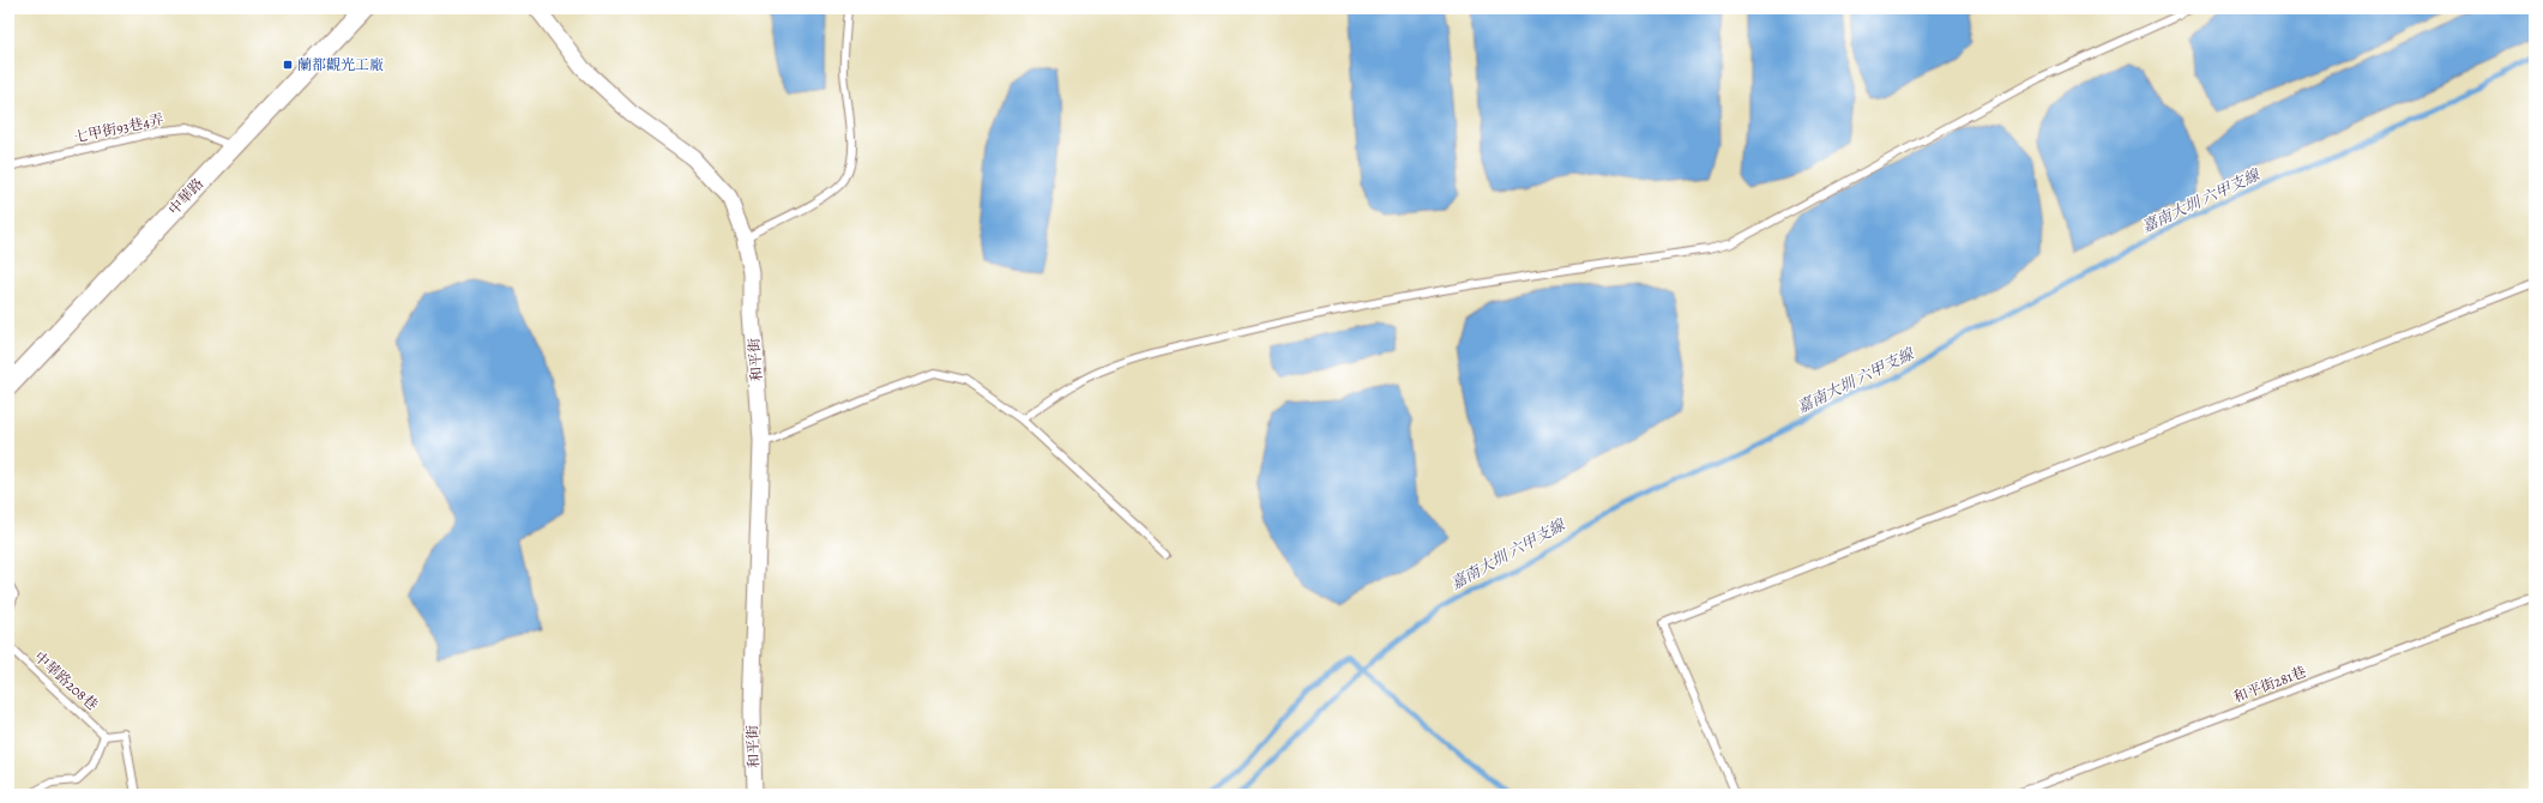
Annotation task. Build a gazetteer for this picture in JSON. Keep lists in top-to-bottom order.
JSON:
{
  "streets": {
    "street": ["中華路", "和平街"],
    "lane": ["七甲街93巷4弄", "中華路208巷", "和平街281巷"]
  },
  "crossings": [
    ["七甲街93巷4弄", "中華路"]
  ],
  "water": ["嘉南大圳 六甲支線"],
  "places": {
    "transit": ["蘭都觀光工廠"]
  }
}
